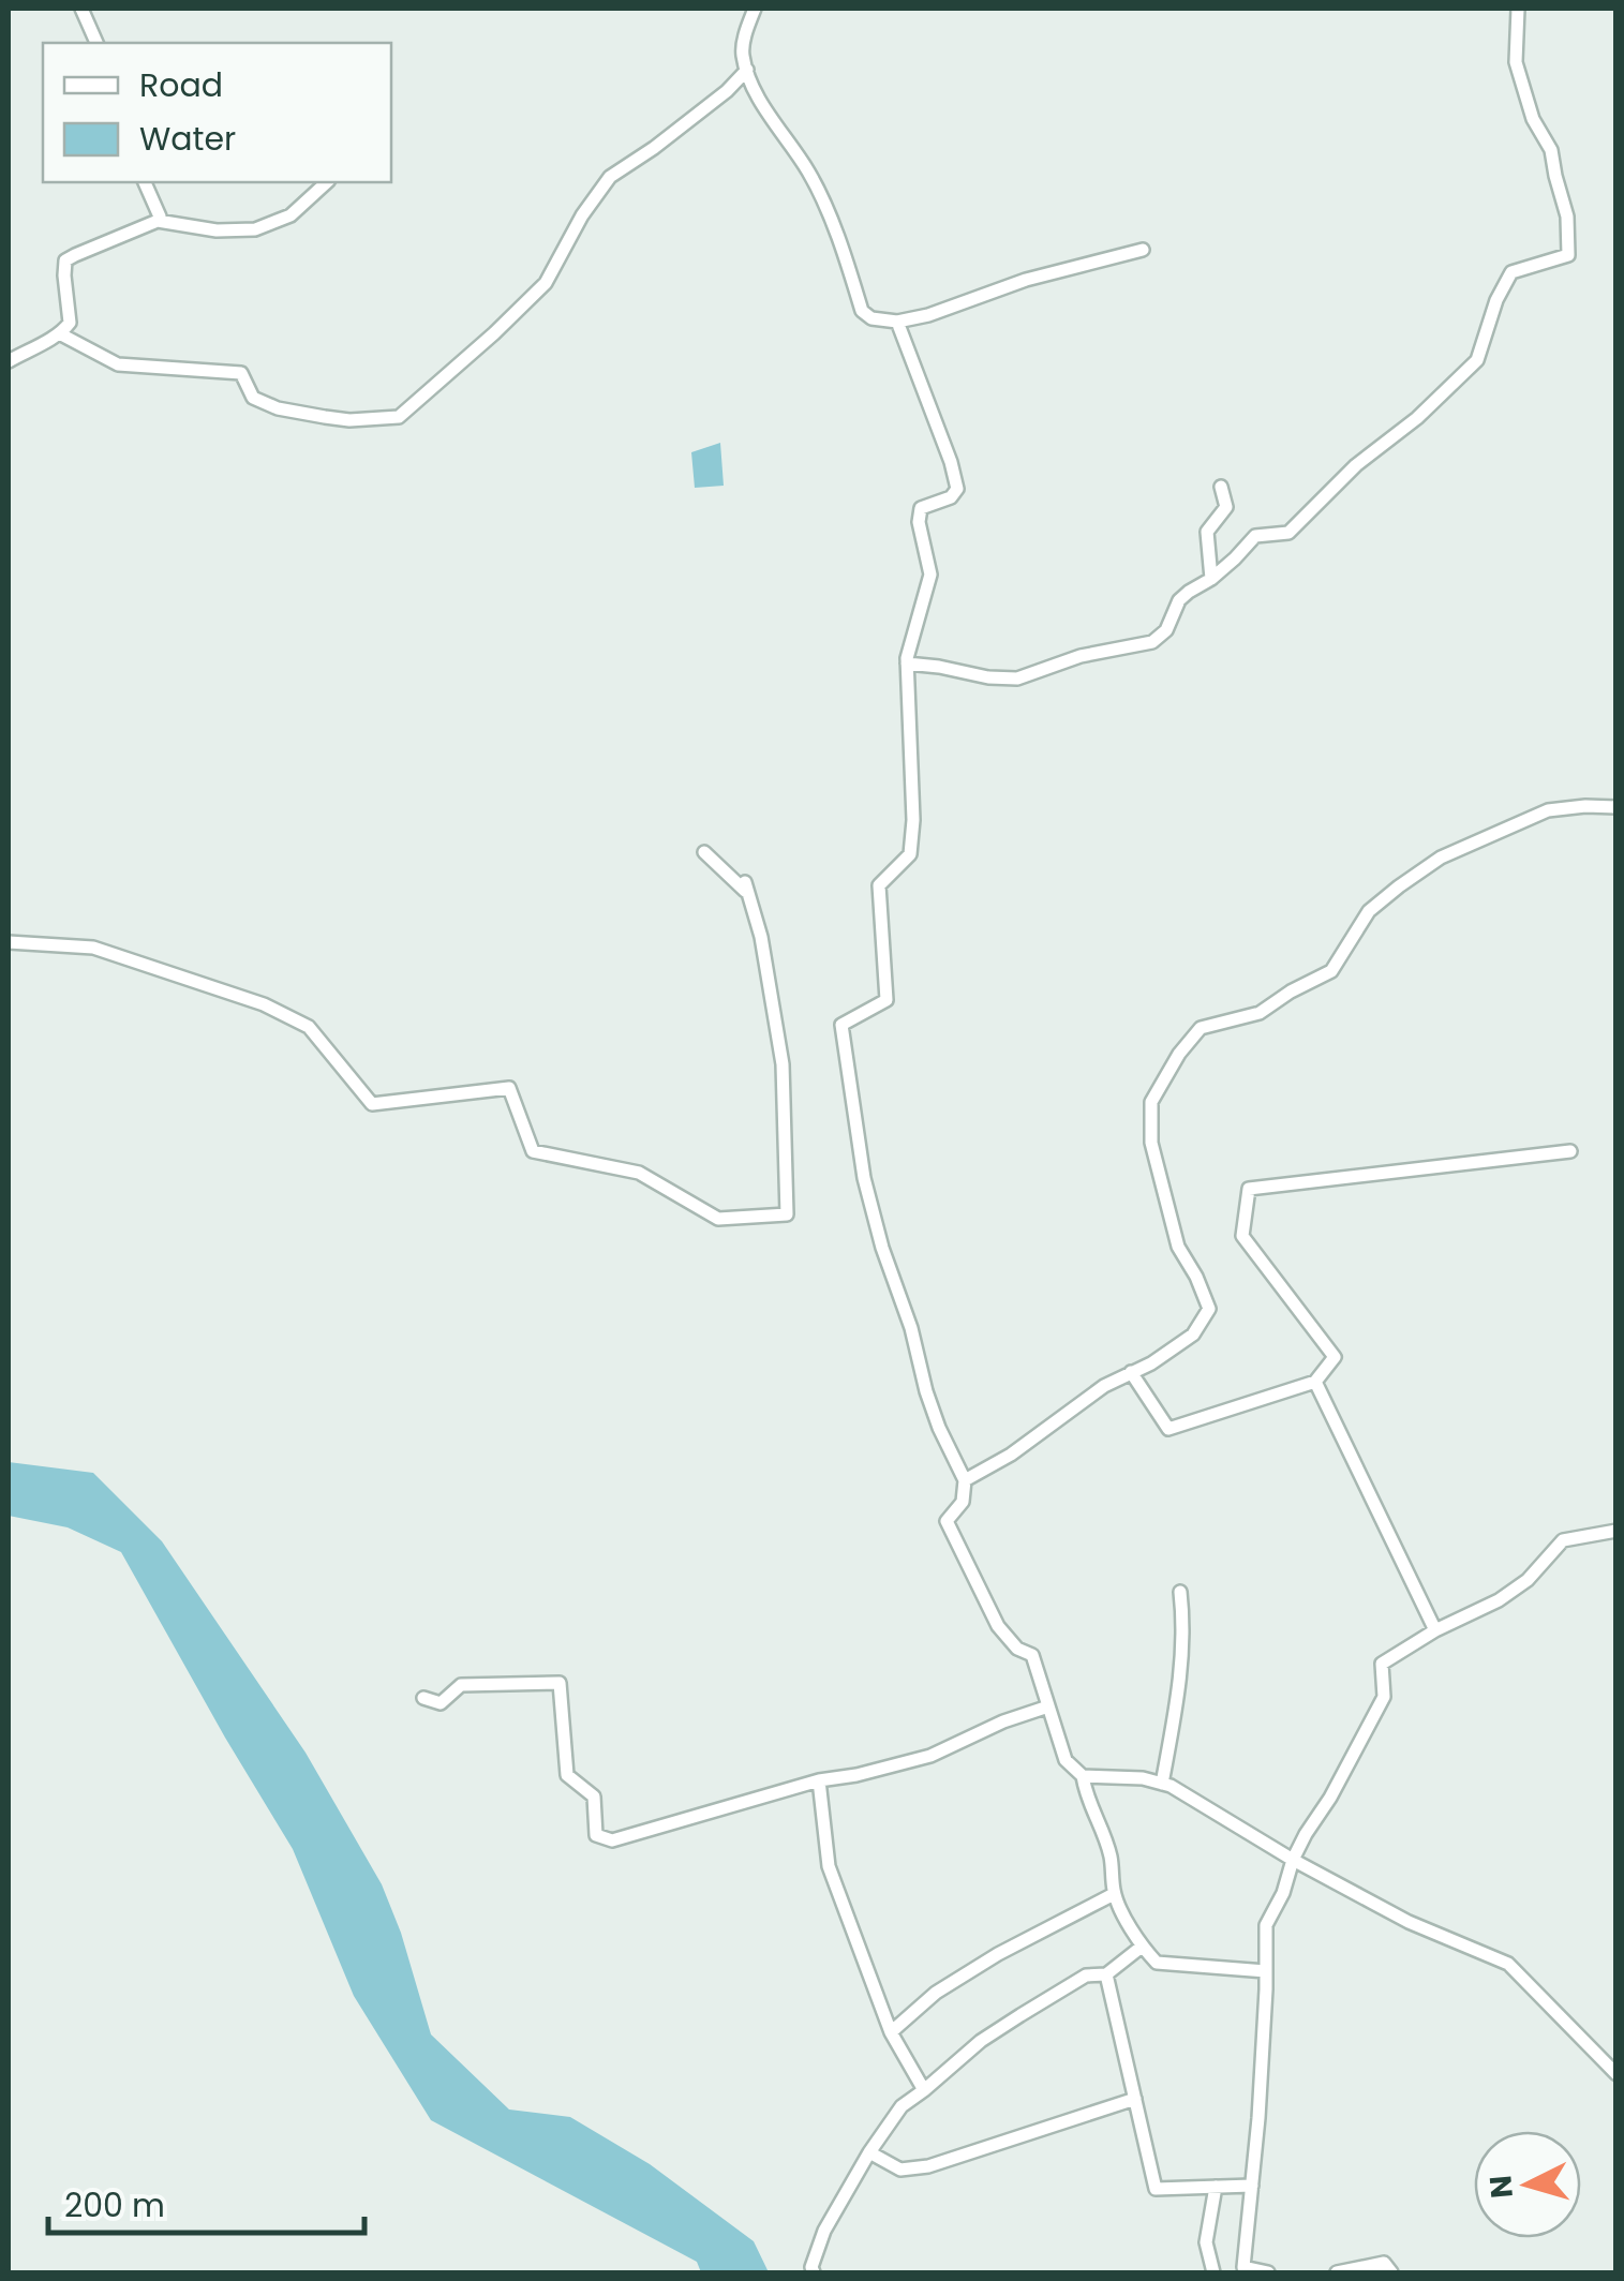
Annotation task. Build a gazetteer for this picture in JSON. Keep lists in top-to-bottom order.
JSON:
{
  "legend": ["Road", "Water"],
  "scale_bar": "200 m",
  "north": "left"
}
